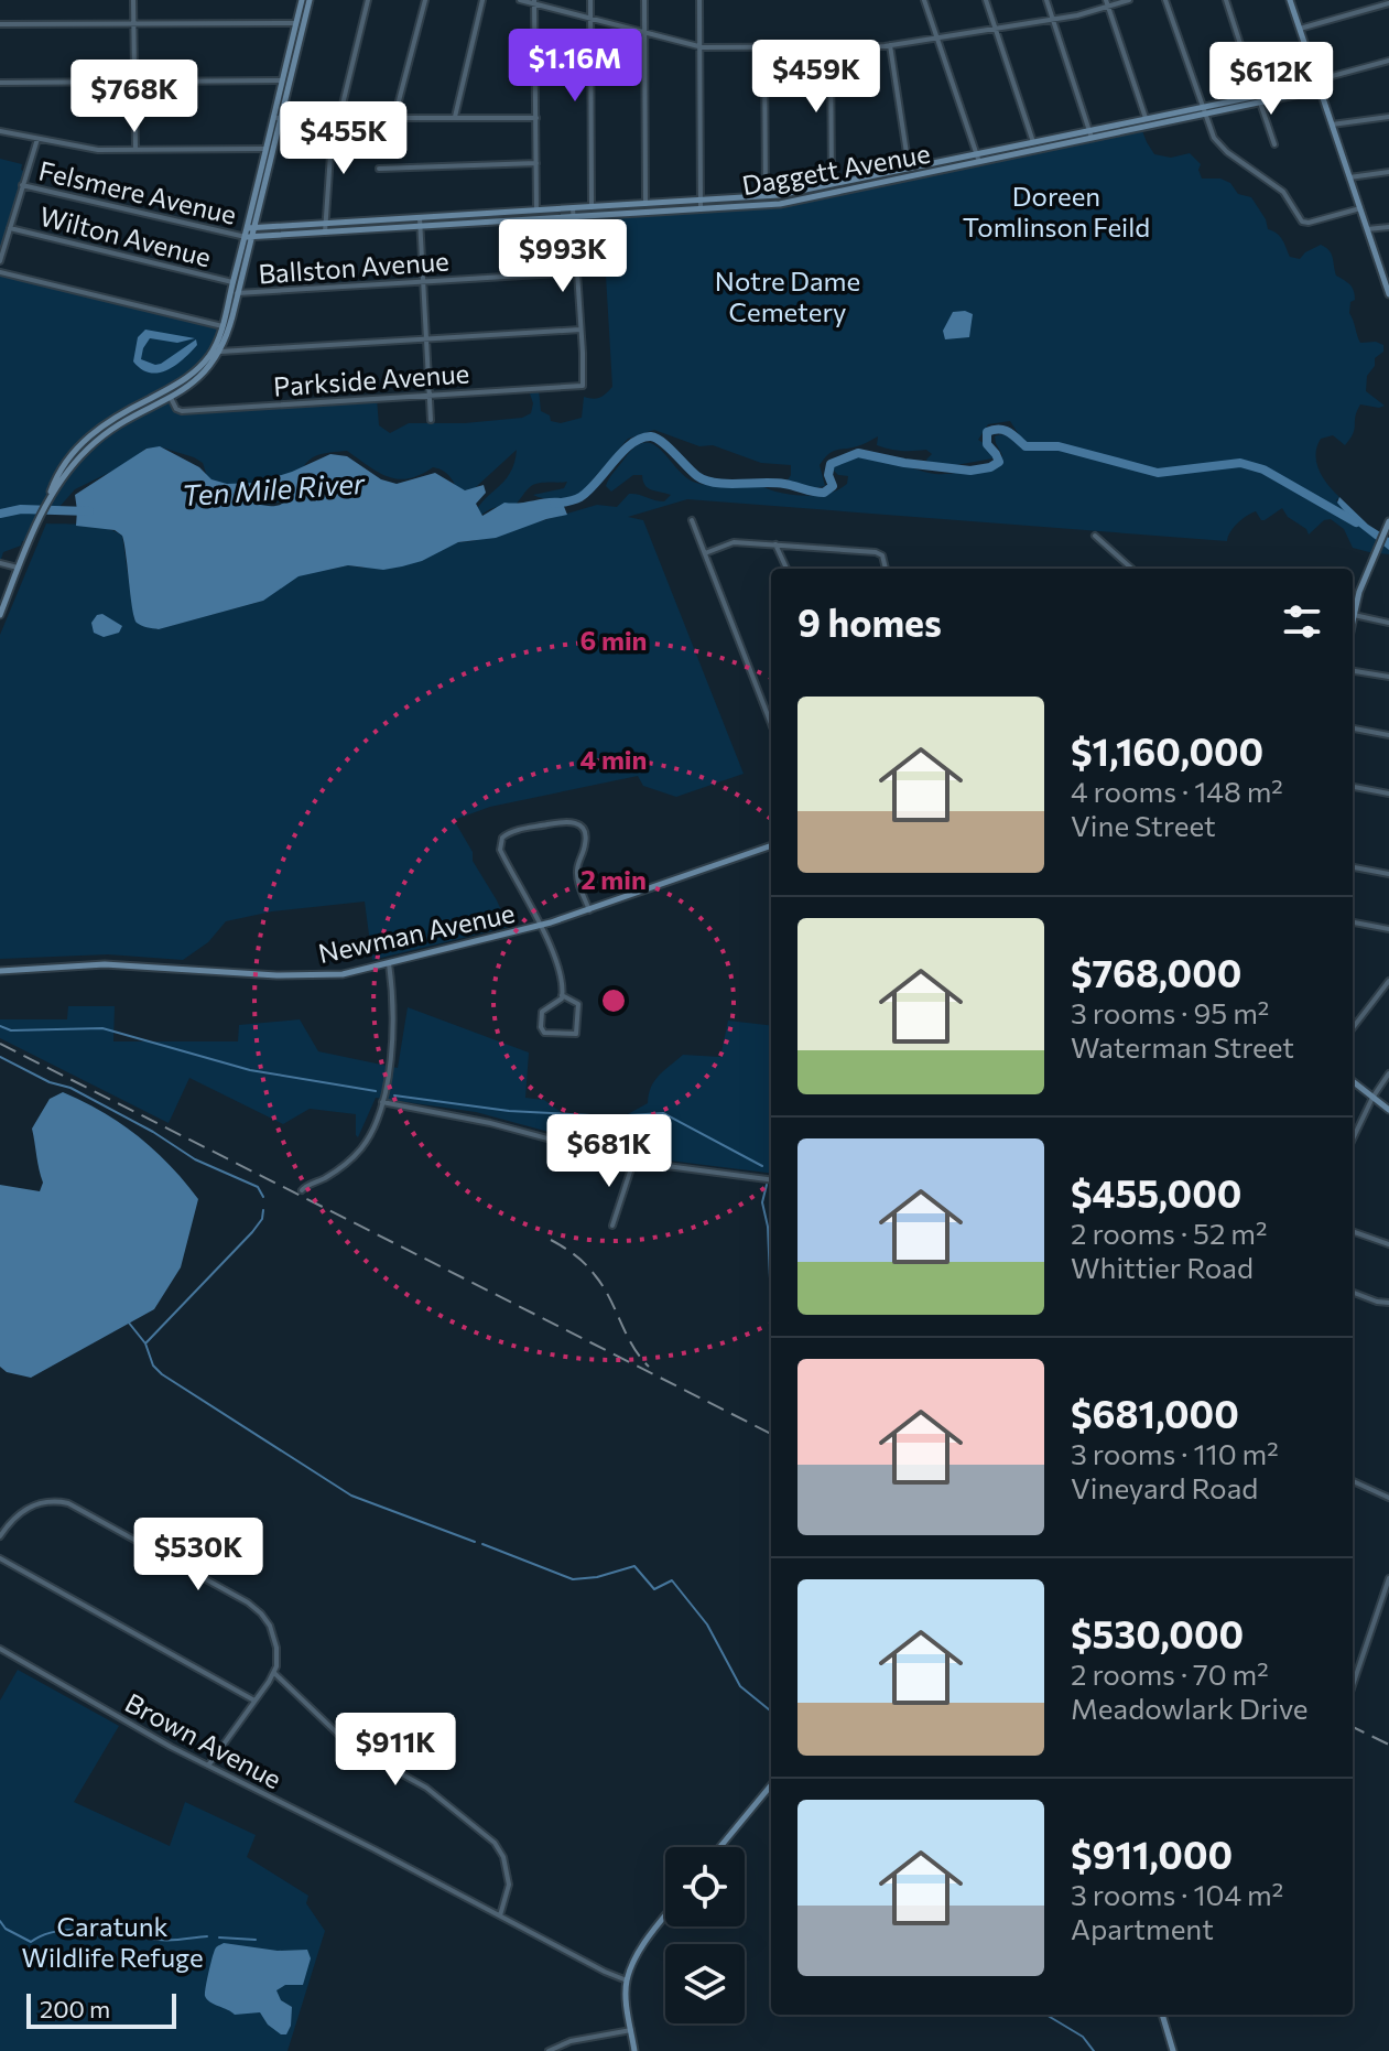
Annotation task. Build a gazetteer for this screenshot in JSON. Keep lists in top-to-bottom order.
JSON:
{
  "streets": {
    "main road": ["Daggett Avenue", "Newman Avenue"],
    "street": [
      "Felsmere Avenue",
      "Wilton Avenue",
      "Ballston Avenue",
      "Parkside Avenue",
      "Brown Avenue"
    ]
  },
  "crossings": [
    ["Daggett Avenue", "Felsmere Avenue"]
  ],
  "water": ["Ten Mile River"],
  "parks": ["Doreen Tomlinson Feild", "Notre Dame Cemetery", "Caratunk Wildlife Refuge"],
  "scale_bar": "200 m",
  "page": {
    "price": [
      "$1.16M",
      "$459K",
      "$612K",
      "$768K",
      "$455K",
      "$993K",
      "$681K",
      "$530K",
      "$911K"
    ],
    "heading": "9 homes",
    "list": [
      {
        "name": "$1,160,000",
        "note": "4 rooms · 148 m² · Vine Street"
      },
      {
        "name": "$768,000",
        "note": "3 rooms · 95 m² · Waterman Street"
      },
      {
        "name": "$455,000",
        "note": "2 rooms · 52 m² · Whittier Road"
      },
      {
        "name": "$681,000",
        "note": "3 rooms · 110 m² · Vineyard Road"
      },
      {
        "name": "$530,000",
        "note": "2 rooms · 70 m² · Meadowlark Drive"
      },
      {
        "name": "$911,000",
        "note": "3 rooms · 104 m² · Apartment"
      }
    ],
    "scale": "200 m"
  },
  "rings": ["6 min", "4 min", "2 min"]
}
